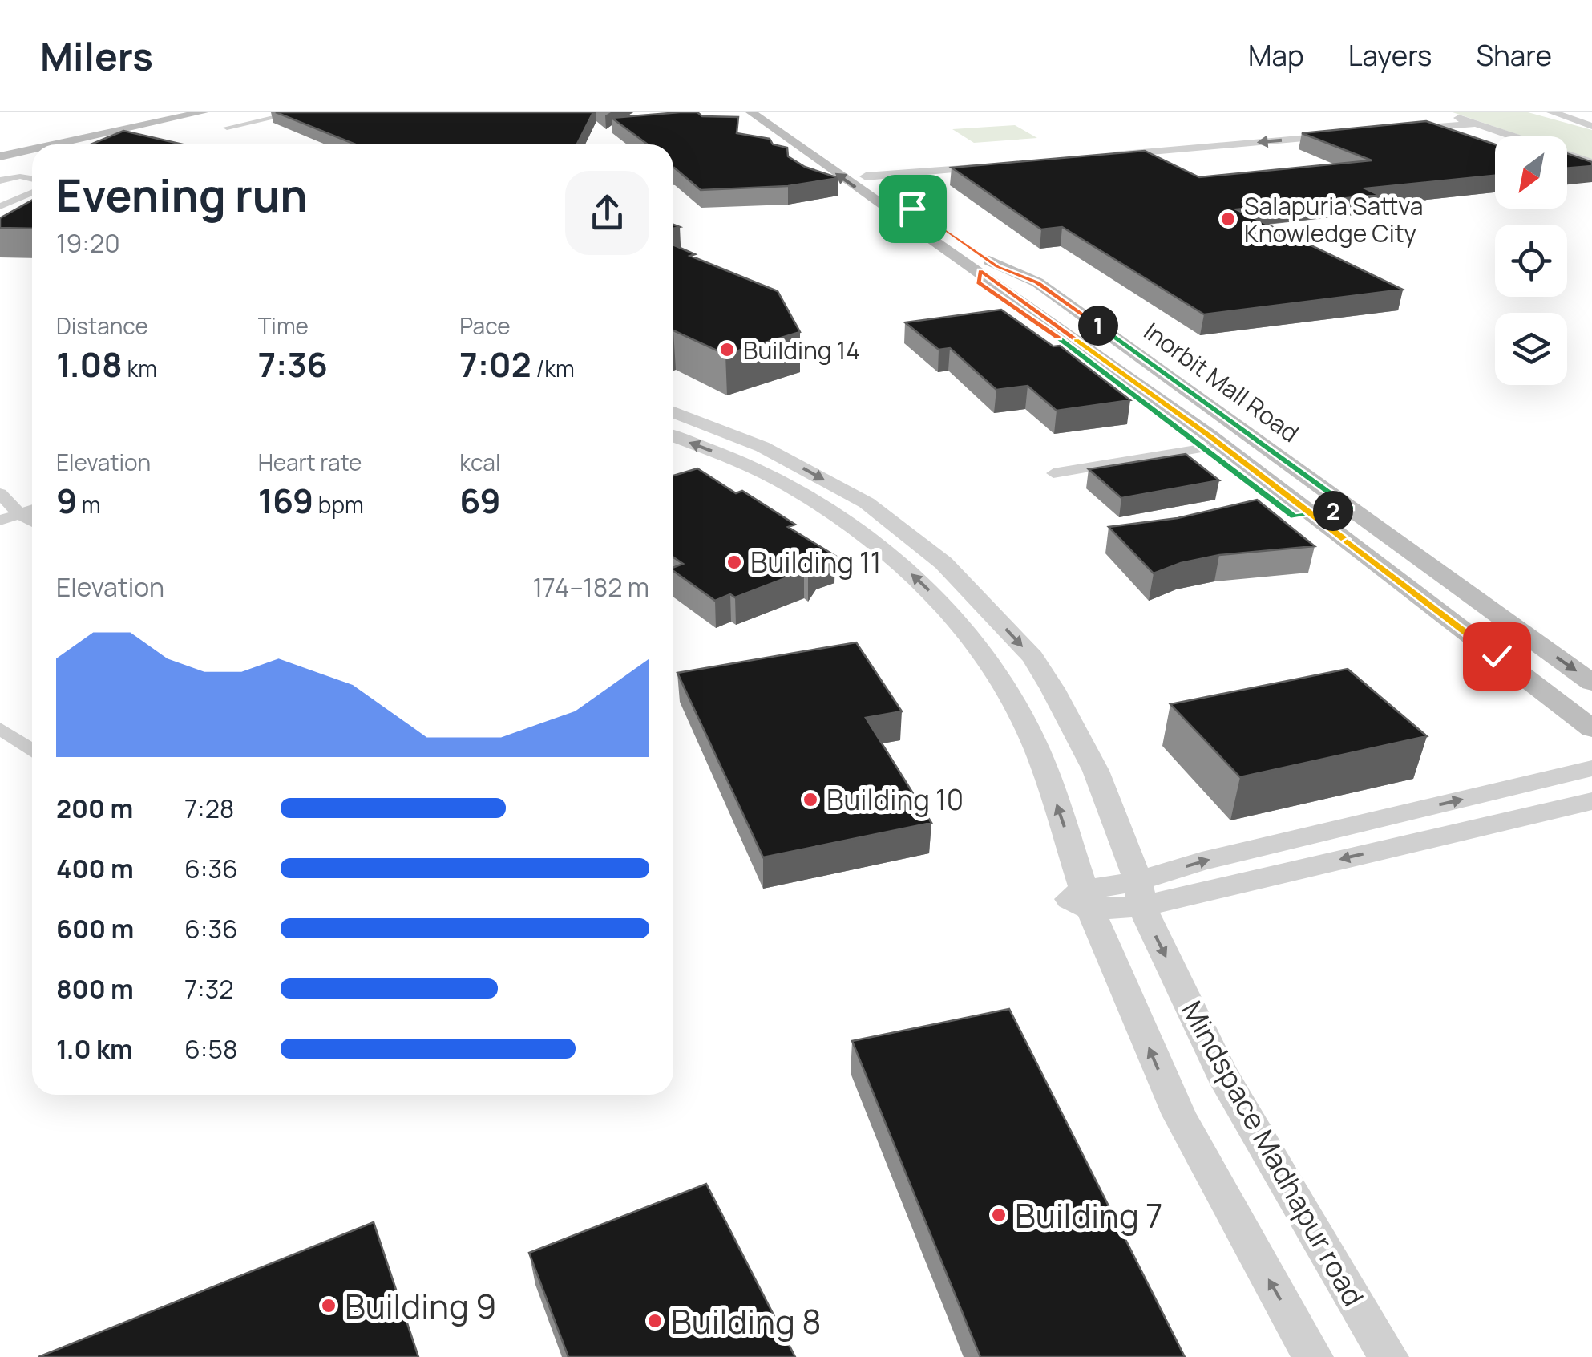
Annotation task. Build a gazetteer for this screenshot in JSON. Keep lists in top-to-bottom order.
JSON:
{
  "streets": {
    "main road": ["Inorbit Mall Road"],
    "street": ["Mindspace Madhapur road"]
  },
  "places": [
    "Salapuria Sattva Knowledge City",
    "Building 14",
    "Building 11",
    "Building 10",
    "Building 7",
    "Building 9",
    "Building 8"
  ],
  "north": "bottom left",
  "page": {
    "header": "Milers",
    "nav": ["Map", "Layers", "Share"],
    "heading": ["Evening run", "19:20"],
    "stats": [
      ["Distance", "1.08 km"],
      ["Time", "7:36"],
      ["Pace", "7:02 /km"],
      ["Elevation", "9 m"],
      ["Heart rate", "169 bpm"],
      ["kcal", "69"]
    ],
    "pins": ["1", "2"],
    "chart": ["Elevation", "174–182 m"],
    "list": [
      {
        "name": "200 m",
        "note": "7:28"
      },
      {
        "name": "400 m",
        "note": "6:36"
      },
      {
        "name": "600 m",
        "note": "6:36"
      },
      {
        "name": "800 m",
        "note": "7:32"
      },
      {
        "name": "1.0 km",
        "note": "6:58"
      }
    ]
  }
}
